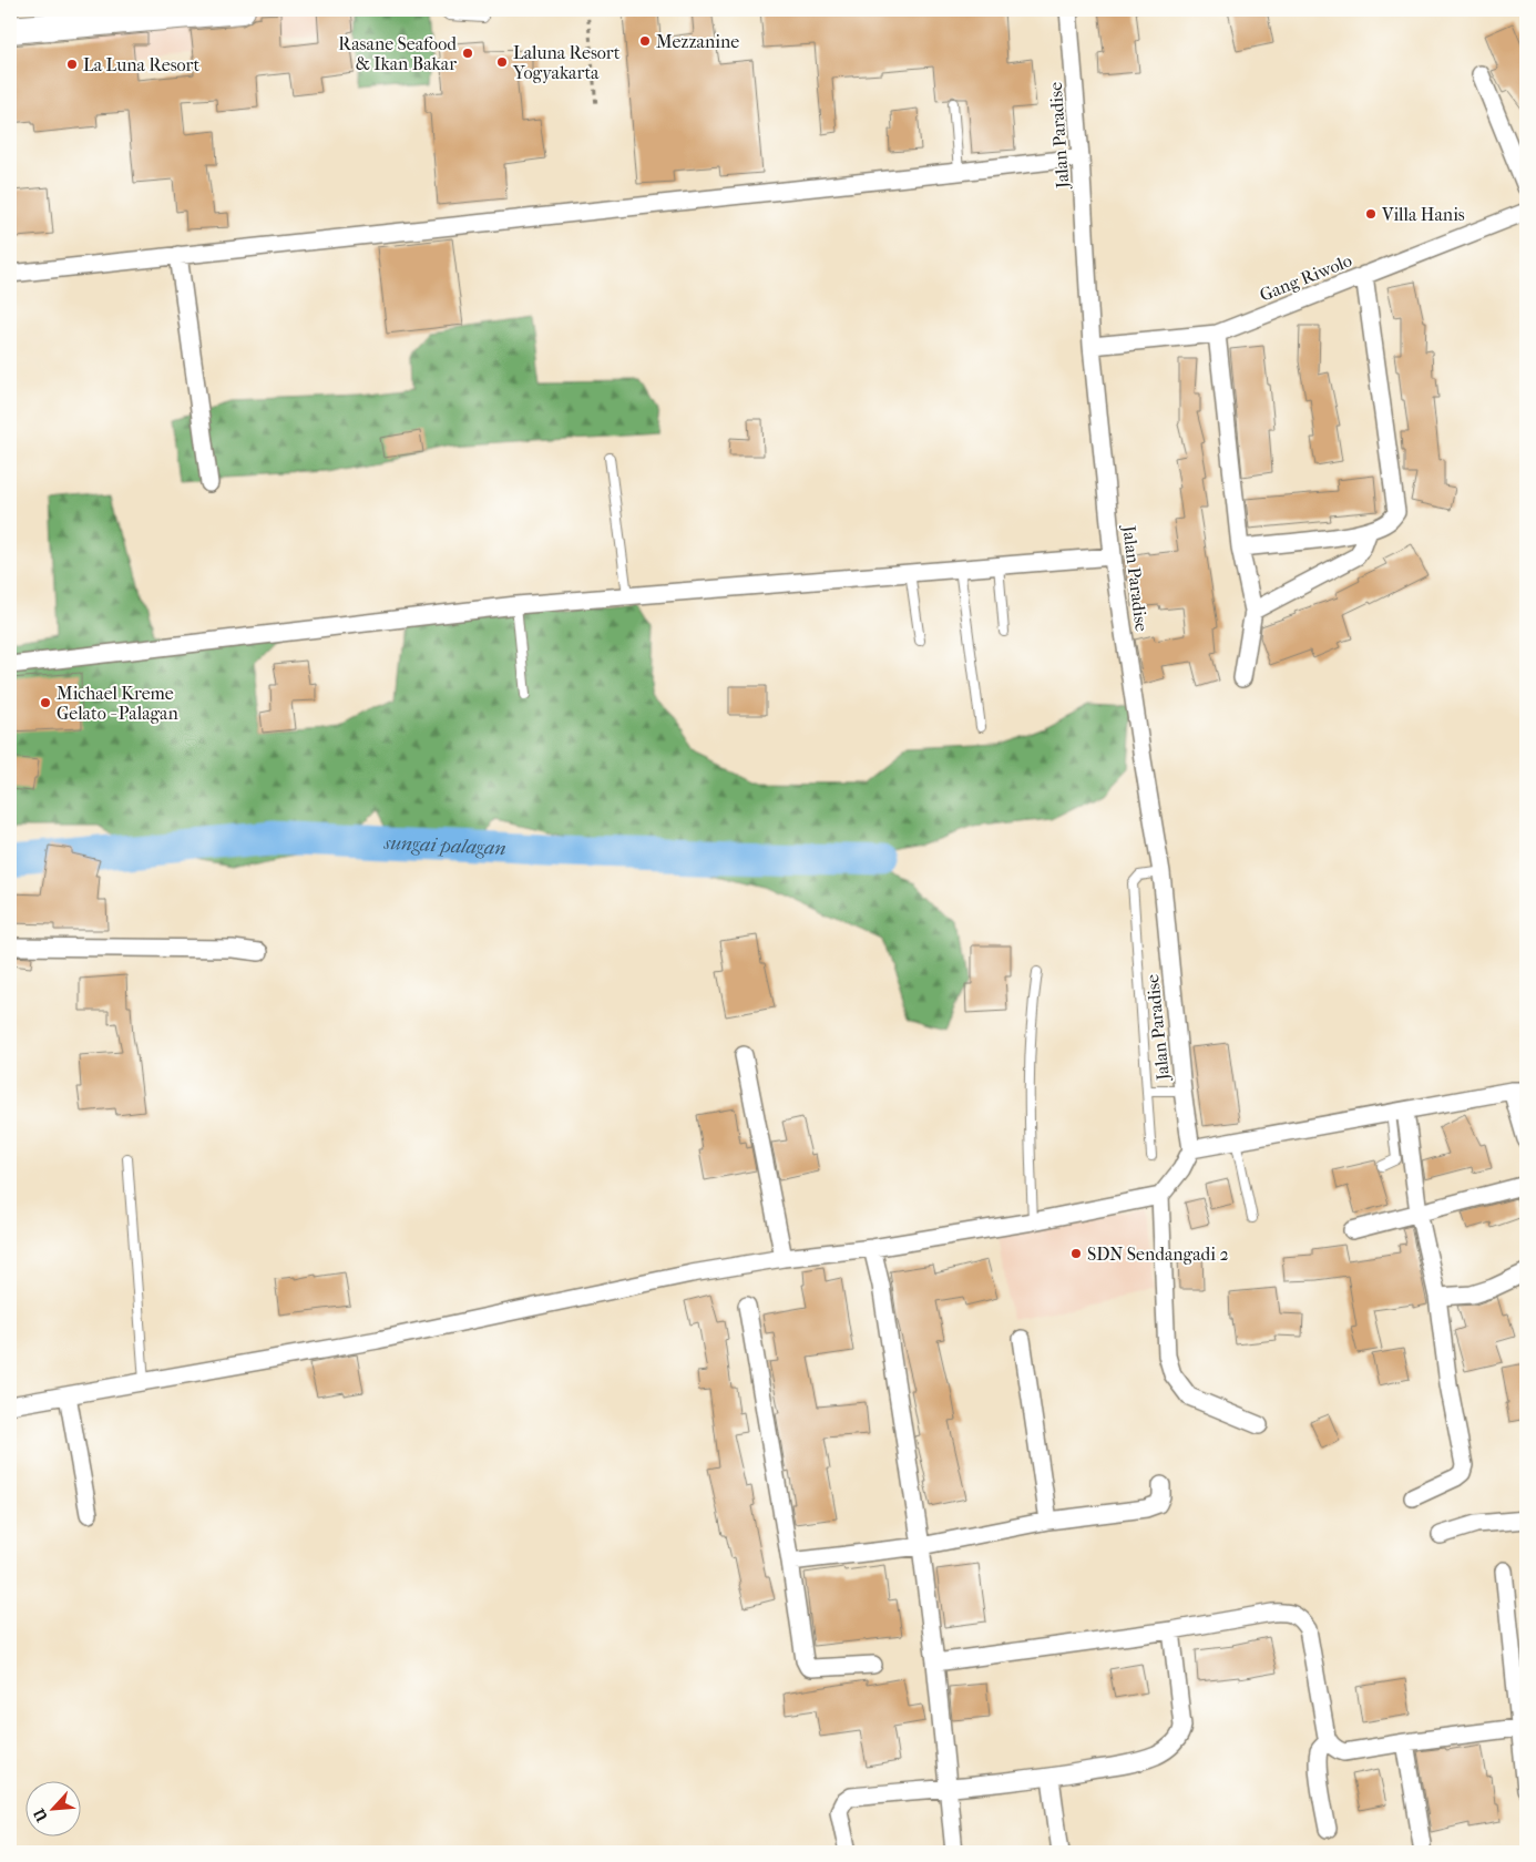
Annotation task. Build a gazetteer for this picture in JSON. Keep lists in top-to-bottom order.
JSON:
{
  "streets": {
    "street": ["Jalan Paradise", "Gang Riwolo"]
  },
  "crossings": [
    ["Jalan Paradise", "Gang Riwolo"]
  ],
  "water": ["sungai palagan"],
  "places": [
    "Mezzanine",
    "Rasane Seafood & Ikan Bakar",
    "Laluna Resort Yogyakarta",
    "La Luna Resort",
    "Villa Hanis",
    "Michael Kreme Gelato - Palagan",
    "SDN Sendangadi 2"
  ],
  "north": "bottom left"
}
